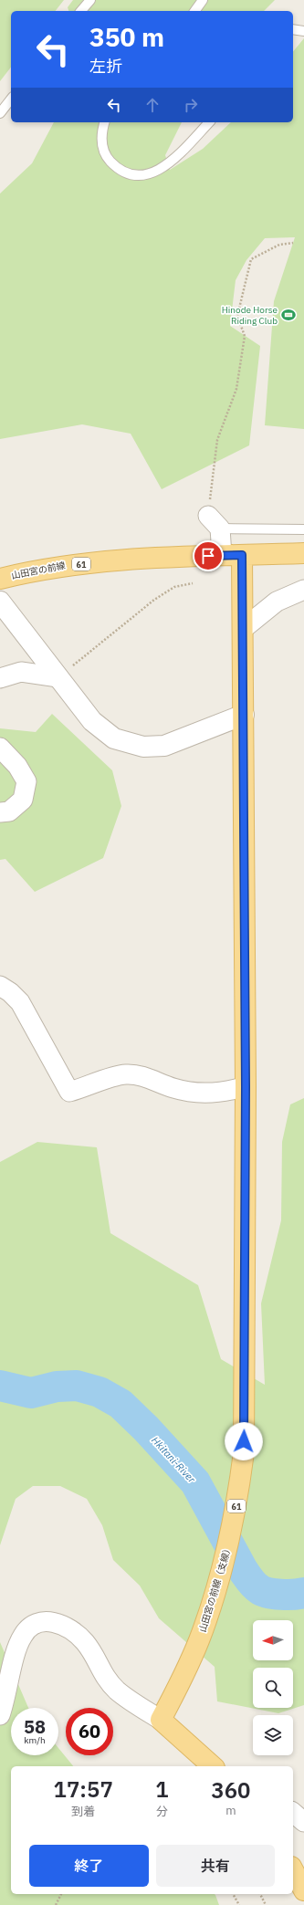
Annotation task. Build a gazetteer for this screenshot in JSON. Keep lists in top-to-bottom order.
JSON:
{
  "streets": {
    "main road": ["61", "山田宮の前線", "山田宮の前線（支線）"]
  },
  "crossings": [
    ["61", "山田宮の前線"],
    ["61", "山田宮の前線（支線）"]
  ],
  "water": ["Hkitani-River"],
  "places": {
    "sports": ["Hinode Horse Riding Club"]
  },
  "north": "left",
  "page": {
    "turn": ["350 m", "左折"],
    "speed": "58 km/h",
    "limit": "60",
    "eta": [
      "17:57",
      "到着",
      "1",
      "分",
      "360",
      "m"
    ],
    "buttons": ["終了", "共有"]
  }
}
